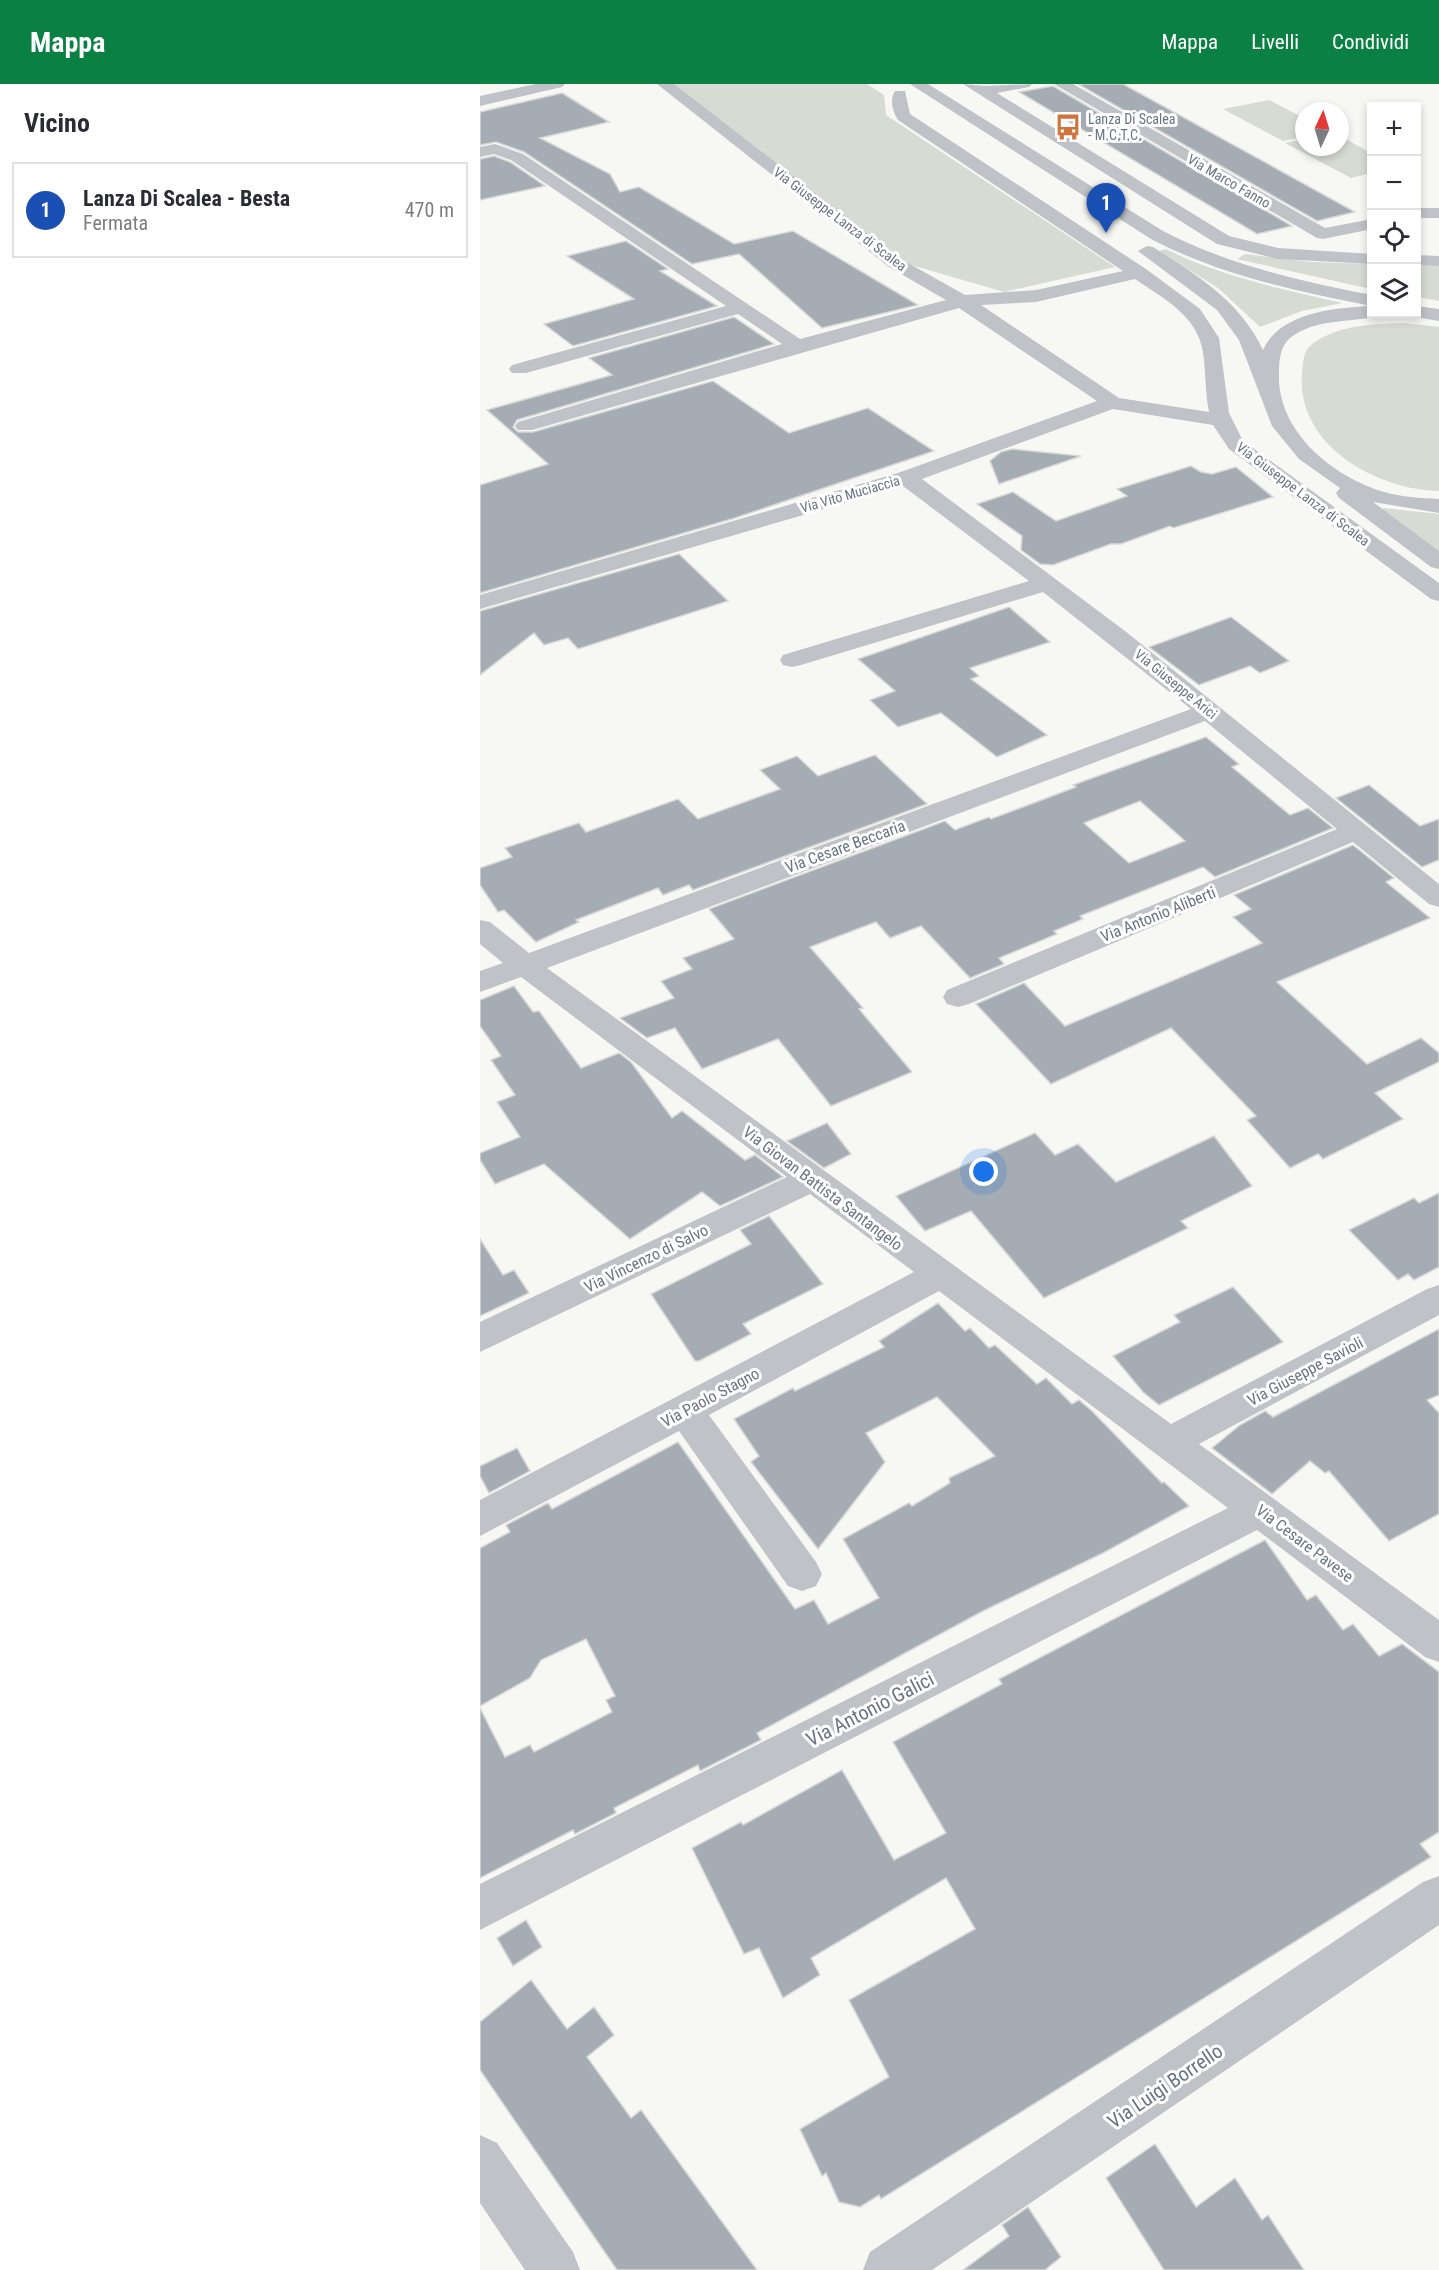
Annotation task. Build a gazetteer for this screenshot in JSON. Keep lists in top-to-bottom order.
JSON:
{
  "streets": {
    "street": [
      "Via Marco Fanno",
      "Via Giuseppe Lanza di Scalea",
      "Via Vito Muciaccia",
      "Via Giuseppe Arici",
      "Via Cesare Beccaria",
      "Via Antonio Aliberti",
      "Via Giovan Battista Santangelo",
      "Via Vincenzo di Salvo",
      "Via Giuseppe Savioli",
      "Via Paolo Stagno",
      "Via Cesare Pavese",
      "Via Antonio Galici",
      "Via Luigi Borrello"
    ]
  },
  "crossings": [
    ["Via Giuseppe Lanza di Scalea", "Via Vito Muciaccia"],
    ["Via Vito Muciaccia", "Via Giuseppe Arici"],
    ["Via Giuseppe Arici", "Via Cesare Beccaria"],
    ["Via Giuseppe Arici", "Via Antonio Aliberti"],
    ["Via Cesare Beccaria", "Via Giovan Battista Santangelo"],
    ["Via Giovan Battista Santangelo", "Via Vincenzo di Salvo"],
    ["Via Giovan Battista Santangelo", "Via Giuseppe Savioli"],
    ["Via Giovan Battista Santangelo", "Via Paolo Stagno"],
    ["Via Giovan Battista Santangelo", "Via Cesare Pavese"],
    ["Via Giuseppe Savioli", "Via Cesare Pavese"],
    ["Via Cesare Pavese", "Via Antonio Galici"]
  ],
  "places": {
    "bus stop": ["Lanza Di Scalea - M.C.T.C."]
  },
  "north": "top",
  "page": {
    "header": "Mappa",
    "nav": ["Mappa", "Livelli", "Condividi"],
    "heading": "Vicino",
    "map_buttons": ["+", "−"],
    "list": [
      {
        "mark": "1",
        "name": "Lanza Di Scalea - Besta",
        "note": "Fermata",
        "value": "470 m"
      }
    ],
    "pins": "1"
  }
}
